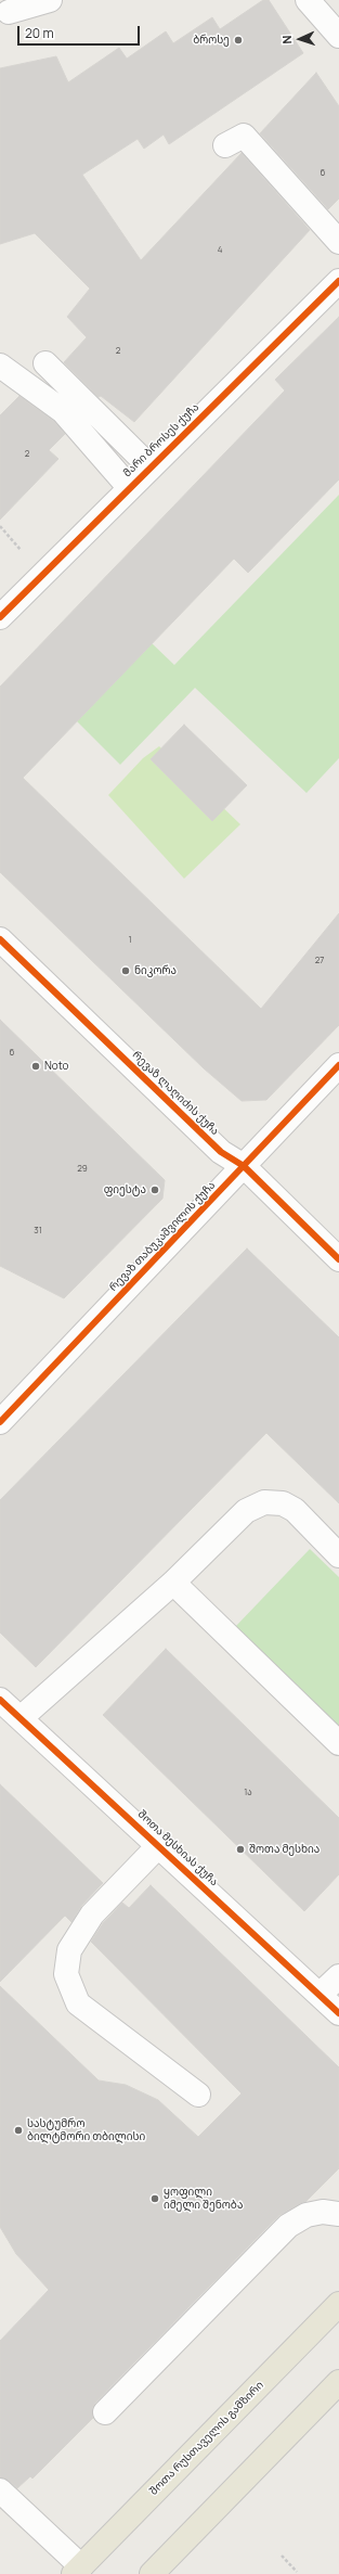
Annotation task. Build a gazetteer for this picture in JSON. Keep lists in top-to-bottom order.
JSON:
{
  "streets": {
    "main road": ["შოთა რუსთაველის გამზირი"],
    "street": [
      "მარი ბროსეს ქუჩა",
      "რევაზ ლაღიძის ქუჩა",
      "რევაზ თაბუკაშვილის ქუჩა",
      "შოთა მესხიას ქუჩა"
    ]
  },
  "crossings": [
    ["რევაზ ლაღიძის ქუჩა", "რევაზ თაბუკაშვილის ქუჩა"]
  ],
  "places": [
    "ბროსე",
    "ნიკორა",
    "Noto",
    "ფიესტა",
    "შოთა მესხია",
    "სასტუმრო ბილტმორი თბილისი",
    "ყოფილი იმელი შენობა"
  ],
  "house_numbers": [
    "6",
    "4",
    "2",
    "2",
    "1",
    "27",
    "6",
    "29",
    "31",
    "1ა"
  ],
  "scale_bar": "20 m",
  "north": "left"
}
